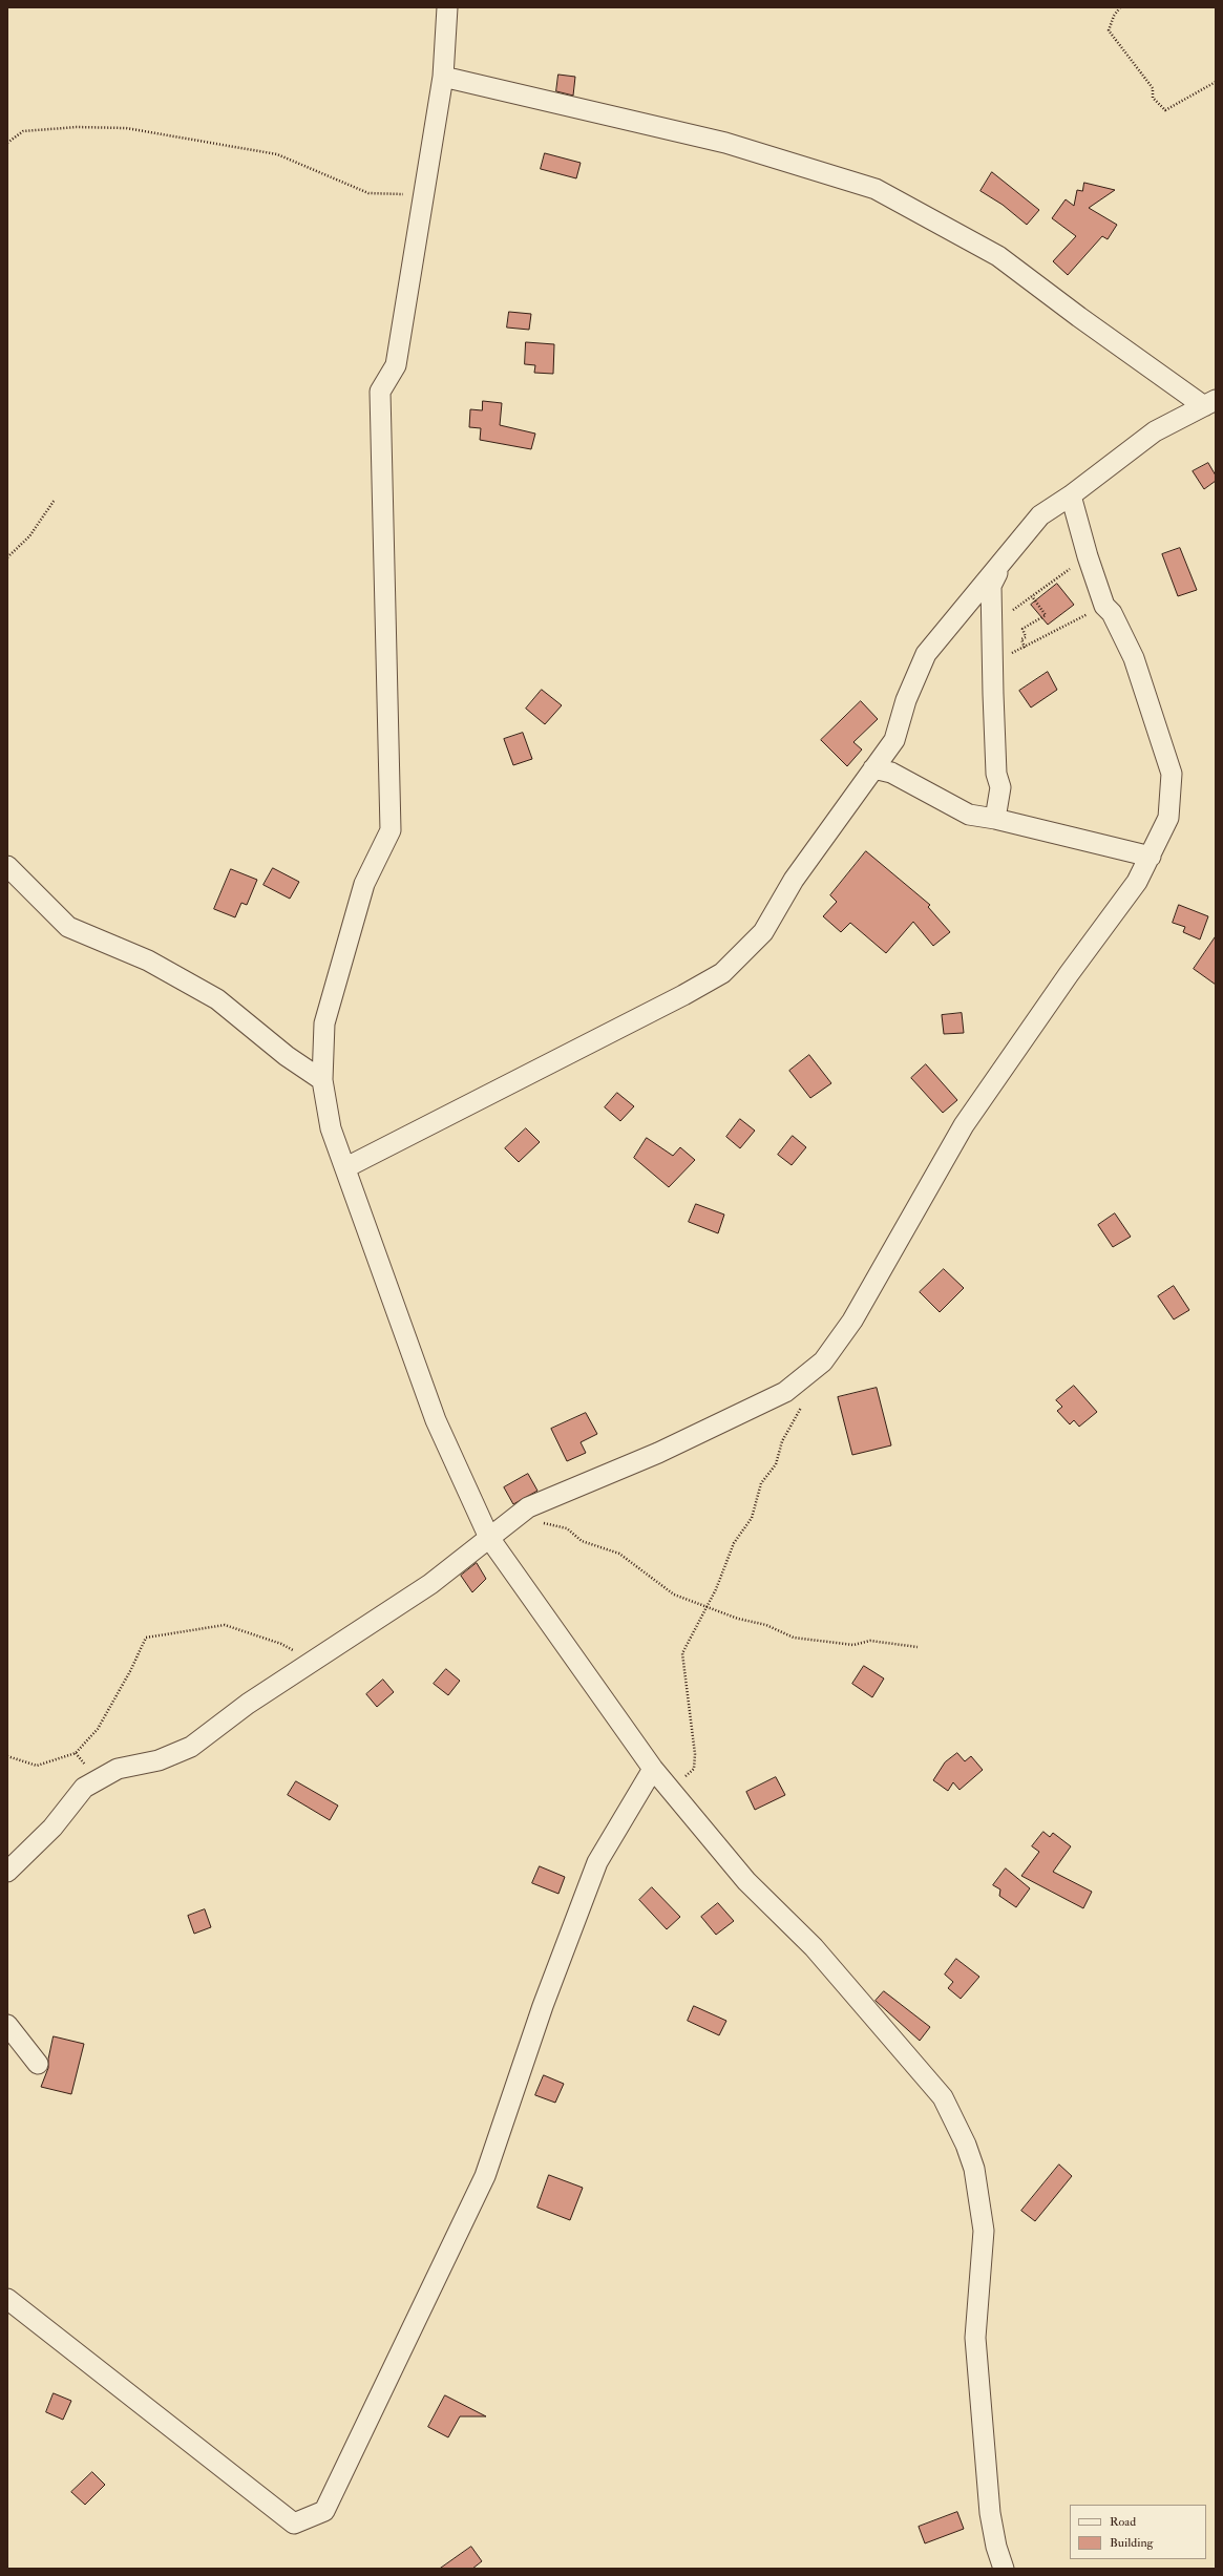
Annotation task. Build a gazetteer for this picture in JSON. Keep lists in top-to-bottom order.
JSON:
{
  "legend": ["Road", "Building"]
}
